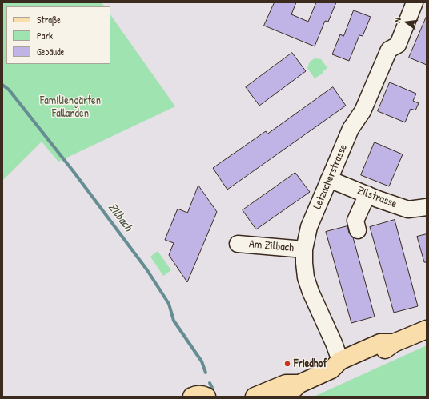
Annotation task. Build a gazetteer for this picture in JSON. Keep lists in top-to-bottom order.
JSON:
{
  "streets": {
    "street": ["Letzacherstrasse", "Zilstrasse", "Am Zilbach"]
  },
  "crossings": [
    ["Letzacherstrasse", "Zilstrasse"],
    ["Letzacherstrasse", "Am Zilbach"]
  ],
  "water": ["Zilbach"],
  "parks": ["Familiengärten Fällanden"],
  "places": ["Friedhof"],
  "legend": ["Straße", "Park", "Gebäude"],
  "north": "left"
}
